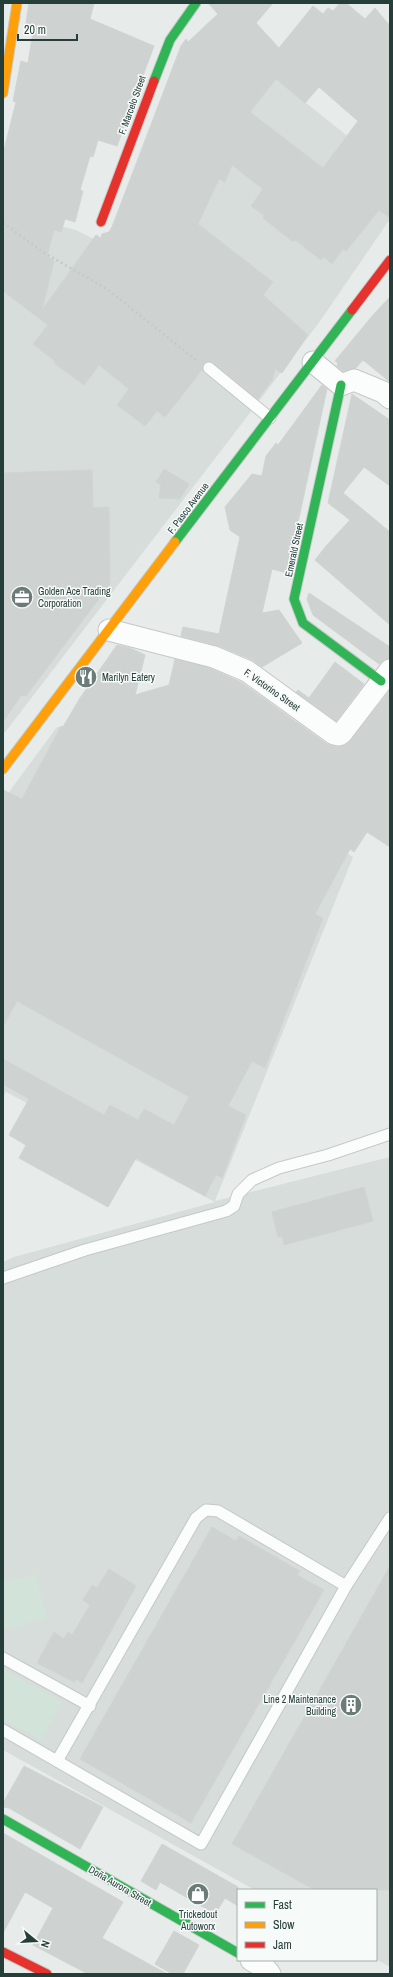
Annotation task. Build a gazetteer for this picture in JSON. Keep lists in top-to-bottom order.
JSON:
{
  "streets": {
    "street": [
      "F. Marcelo Street",
      "F. Pasco Avenue",
      "Emerald Street",
      "F. Victorino Street",
      "Doña Aurora Street"
    ]
  },
  "crossings": [
    ["F. Pasco Avenue", "F. Victorino Street"],
    ["Emerald Street", "F. Victorino Street"]
  ],
  "places": {
    "office": ["Golden Ace Trading Corporation"],
    "restaurant": ["Marilyn Eatery"],
    "building": ["Line 2 Maintenance Building"],
    "shop": ["Trickedout Autoworx"]
  },
  "legend": ["Fast", "Slow", "Jam"],
  "scale_bar": "20 m",
  "north": "right"
}
